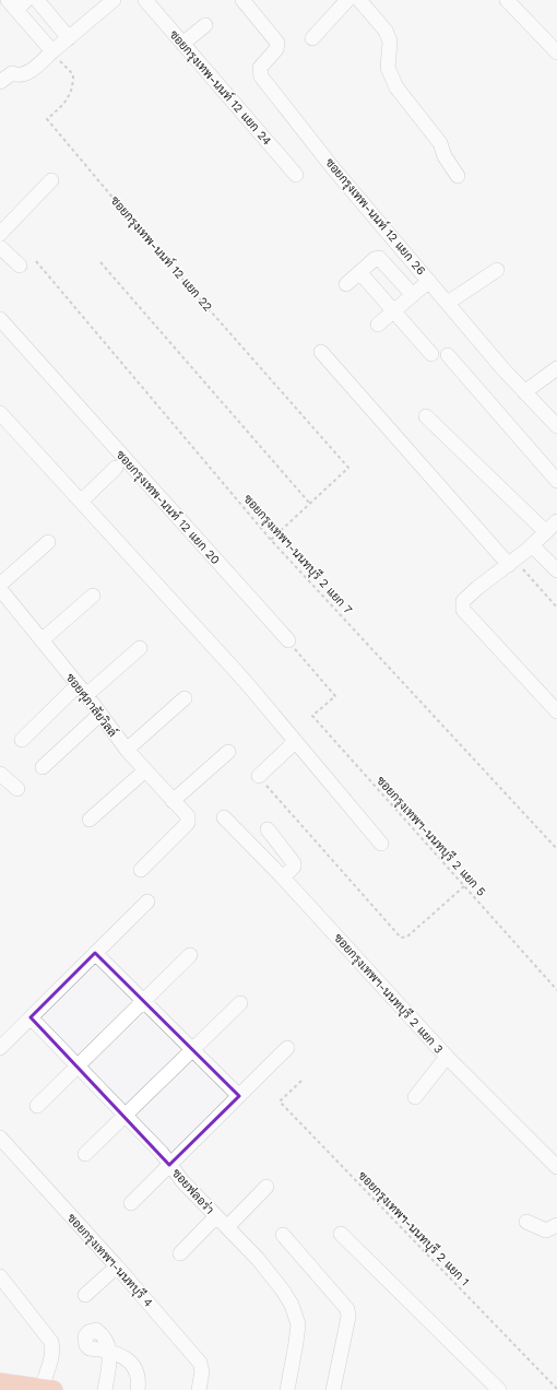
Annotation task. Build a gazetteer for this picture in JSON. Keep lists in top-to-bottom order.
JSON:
{
  "streets": {
    "street": [
      "ซอยกรุงเทพ-นนท์ 12 แยก 24",
      "ซอยกรุงเทพ-นนท์ 12 แยก 26",
      "ซอยกรุงเทพ-นนท์ 12 แยก 20",
      "ซอยศุภาลัยวิลล์",
      "ซอยกรุงเทพฯ-นนทบุรี 2 แยก 3",
      "ซอยฟลอร่า",
      "ซอยกรุงเทพฯ-นนทบุรี 4"
    ],
    "path": [
      "ซอยกรุงเทพ-นนท์ 12 แยก 22",
      "ซอยกรุงเทพฯ-นนทบุรี 2 แยก 7",
      "ซอยกรุงเทพฯ-นนทบุรี 2 แยก 5",
      "ซอยกรุงเทพฯ-นนทบุรี 2 แยก 1"
    ]
  },
  "crossings": [
    ["ซอยกรุงเทพ-นนท์ 12 แยก 20", "ซอยกรุงเทพฯ-นนทบุรี 2 แยก 5"]
  ]
}
